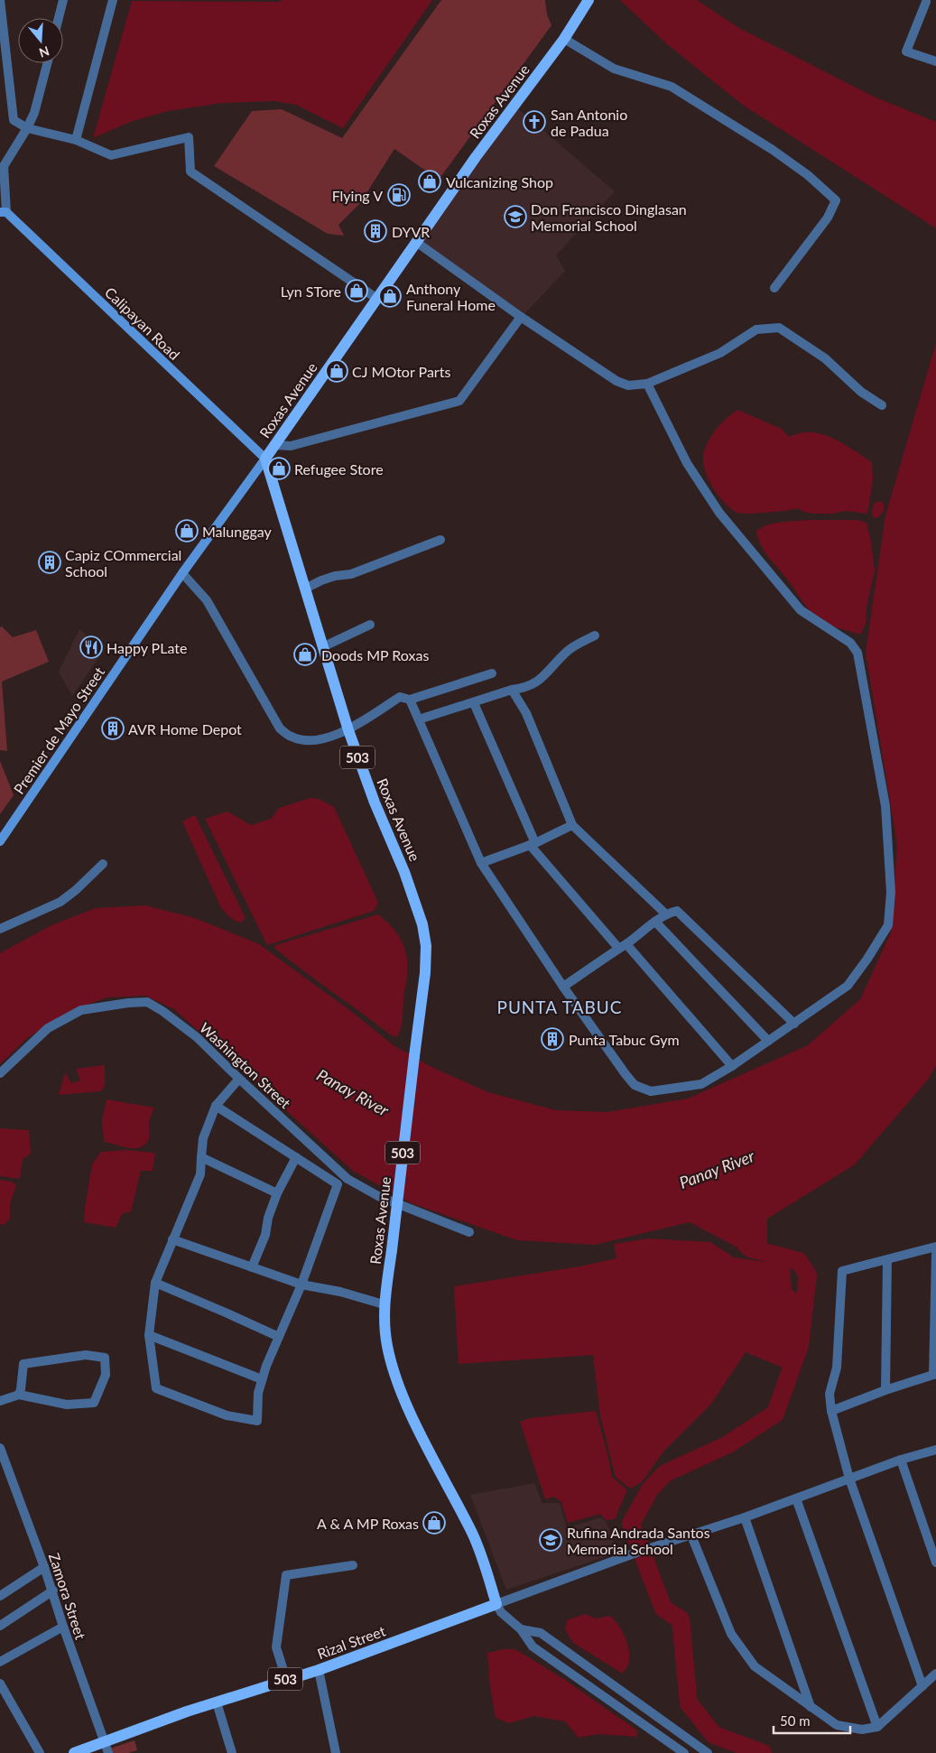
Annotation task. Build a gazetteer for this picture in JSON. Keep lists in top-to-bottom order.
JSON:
{
  "streets": {
    "main road": [
      "Roxas Avenue",
      "Calipayan Road",
      "Premier de Mayo Street",
      "503",
      "Rizal Street"
    ],
    "street": ["Washington Street", "Zamora Street"]
  },
  "crossings": [
    ["Roxas Avenue", "Calipayan Road"],
    ["Roxas Avenue", "Premier de Mayo Street"],
    ["Roxas Avenue", "Rizal Street"],
    ["Calipayan Road", "Premier de Mayo Street"],
    ["Zamora Street", "Rizal Street"]
  ],
  "districts": ["PUNTA TABUC"],
  "water": ["Panay River"],
  "places": {
    "church": ["San Antonio de Padua"],
    "shop": [
      "Vulcanizing Shop",
      "Lyn STore",
      "Anthony Funeral Home",
      "CJ MOtor Parts",
      "Refugee Store",
      "Malunggay",
      "Doods MP Roxas",
      "A & A MP Roxas"
    ],
    "fuel station": ["Flying V"],
    "school or university": ["Don Francisco Dinglasan Memorial School", "Rufina Andrada Santos Memorial School"],
    "building": [
      "DYVR",
      "Capiz COmmercial School",
      "AVR Home Depot",
      "Punta Tabuc Gym"
    ],
    "restaurant": ["Happy PLate"]
  },
  "scale_bar": "50 m",
  "north": "bottom"
}
